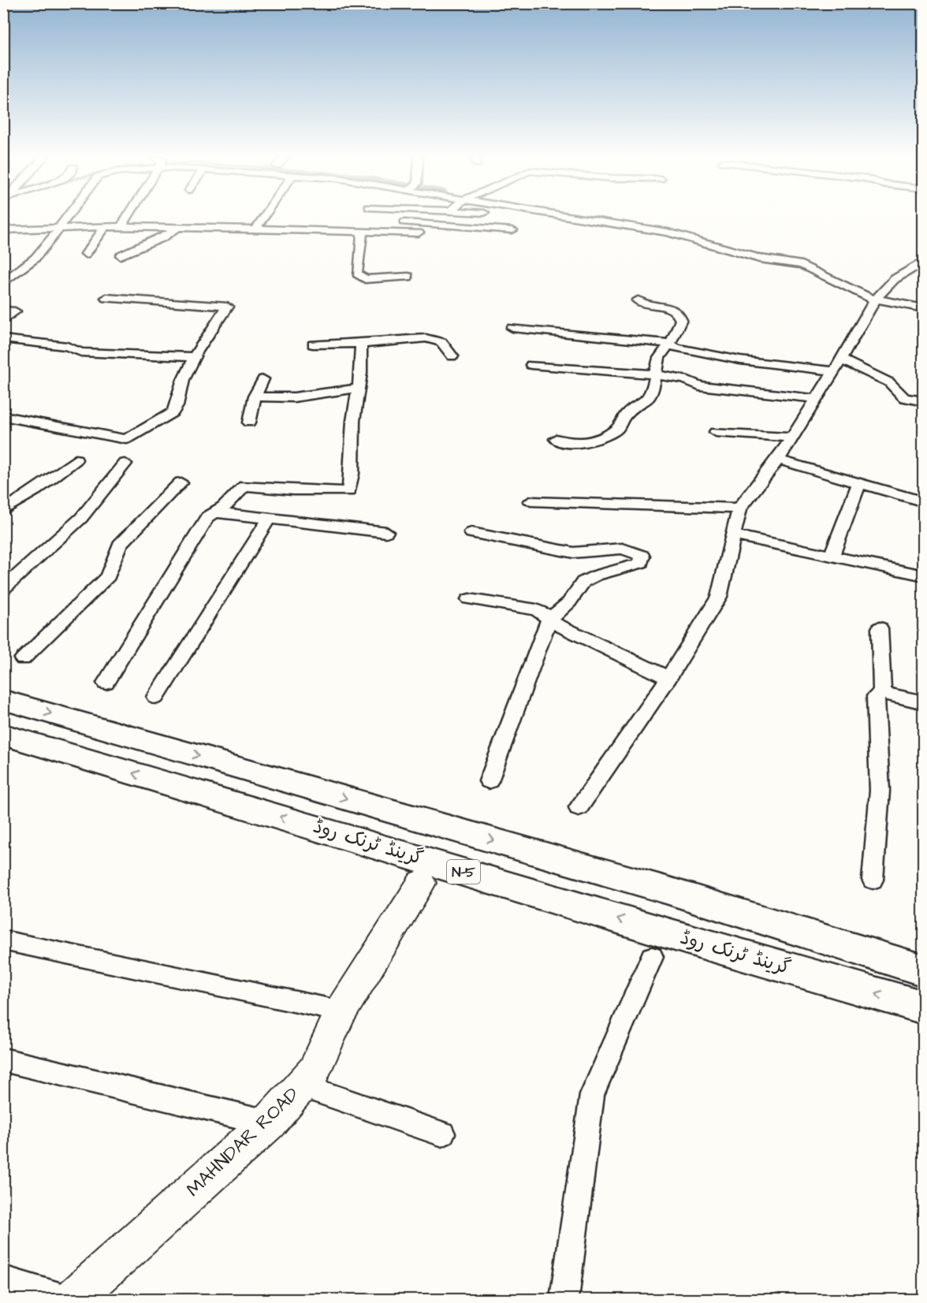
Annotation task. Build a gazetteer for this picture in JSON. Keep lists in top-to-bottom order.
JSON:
{
  "streets": {
    "highway": ["گرینڈ ٹرنک روڈ", "N-5"],
    "street": ["MAHNDAR ROAD"]
  }
}
